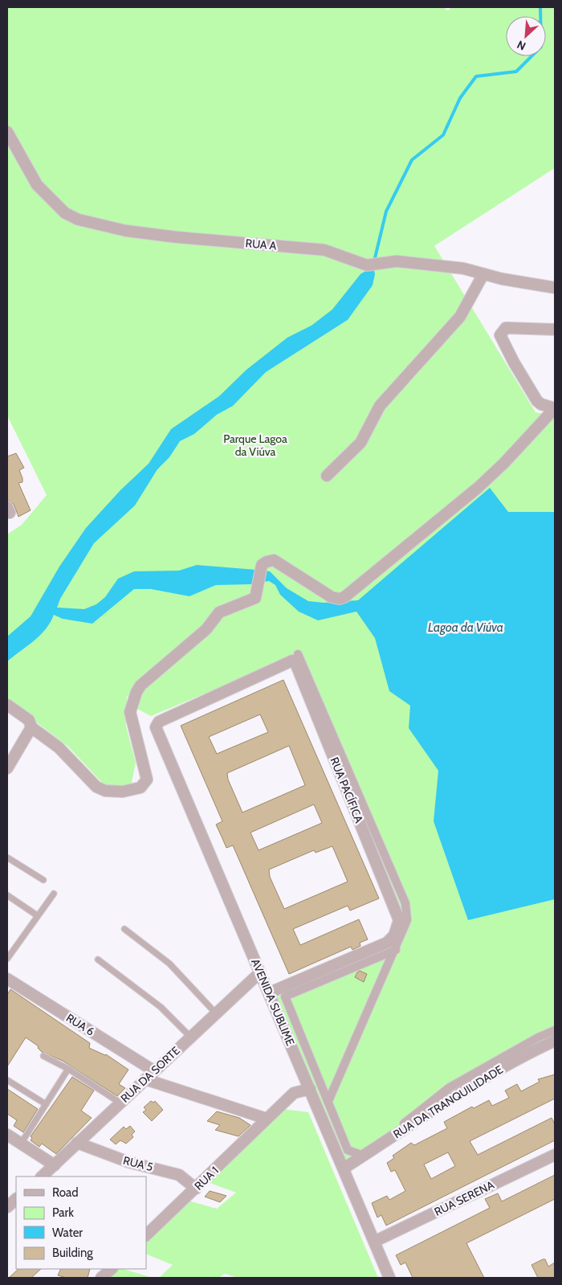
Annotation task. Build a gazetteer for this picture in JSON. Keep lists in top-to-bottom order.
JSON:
{
  "streets": {
    "street": [
      "RUA A",
      "RUA PACÍFICA",
      "AVENIDA SUBLIME",
      "RUA 6",
      "RUA DA SORTE",
      "RUA DA TRANQUILIDADE",
      "RUA 5",
      "RUA 1",
      "RUA SERENA"
    ]
  },
  "crossings": [
    ["RUA PACÍFICA", "AVENIDA SUBLIME"],
    ["AVENIDA SUBLIME", "RUA DA SORTE"],
    ["AVENIDA SUBLIME", "RUA DA TRANQUILIDADE"],
    ["AVENIDA SUBLIME", "RUA 1"],
    ["AVENIDA SUBLIME", "RUA SERENA"],
    ["RUA 6", "RUA DA SORTE"],
    ["RUA DA SORTE", "RUA 5"],
    ["RUA 5", "RUA 1"]
  ],
  "water": ["Lagoa da Viúva"],
  "parks": ["Parque Lagoa da Viúva"],
  "legend": [
    "Road",
    "Park",
    "Water",
    "Building"
  ],
  "north": "bottom left"
}
